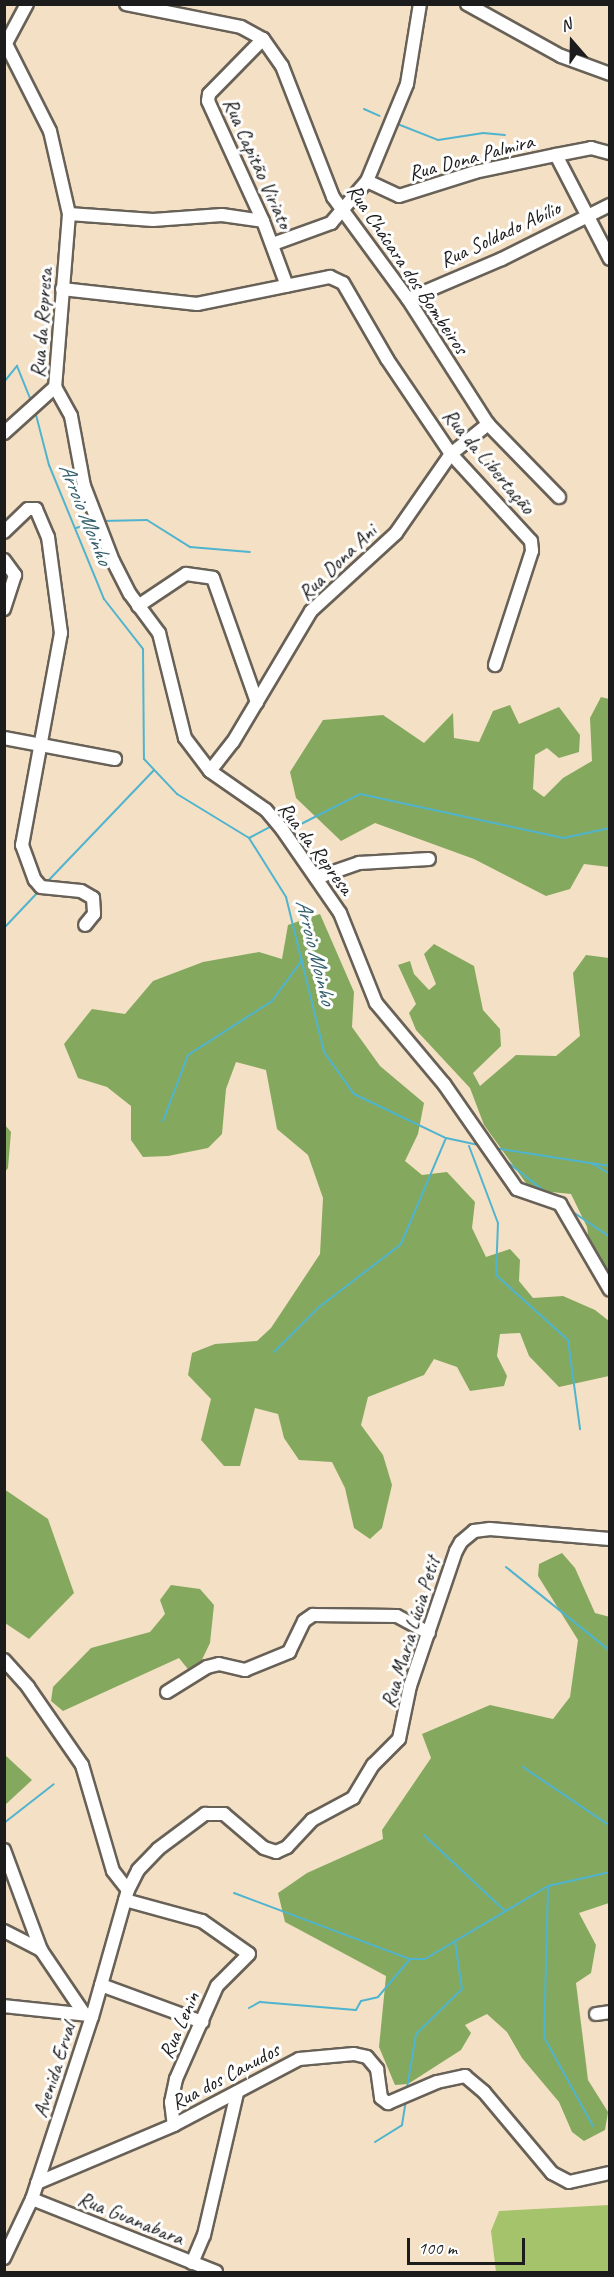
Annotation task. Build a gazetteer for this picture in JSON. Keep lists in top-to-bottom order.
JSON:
{
  "streets": {
    "street": [
      "Rua Dona Palmira",
      "Rua Capitão Viriato",
      "Rua Soldado Abílio",
      "Rua Chácara dos Bombeiros",
      "Rua da Represa",
      "Rua da Libertação",
      "Rua Dona Ani",
      "Rua Maria Lúcia Petit",
      "Rua Lenin",
      "Avenida Erval",
      "Rua dos Canudos",
      "Rua Guanabara"
    ]
  },
  "crossings": [
    ["Rua Dona Palmira", "Rua Soldado Abílio"],
    ["Rua Capitão Viriato", "Rua Chácara dos Bombeiros"],
    ["Rua Capitão Viriato", "Rua da Libertação"],
    ["Rua Soldado Abílio", "Rua Chácara dos Bombeiros"],
    ["Rua Chácara dos Bombeiros", "Rua Dona Ani"],
    ["Rua da Represa", "Rua da Libertação"],
    ["Rua da Represa", "Rua Dona Ani"],
    ["Rua da Libertação", "Rua Dona Ani"],
    ["Rua Maria Lúcia Petit", "Rua Lenin"],
    ["Rua Maria Lúcia Petit", "Avenida Erval"],
    ["Rua Lenin", "Avenida Erval"],
    ["Rua Lenin", "Rua dos Canudos"],
    ["Avenida Erval", "Rua dos Canudos"],
    ["Avenida Erval", "Rua Guanabara"]
  ],
  "water": ["Arroio Moinho"],
  "scale_bar": "100 m",
  "north": "top"
}
